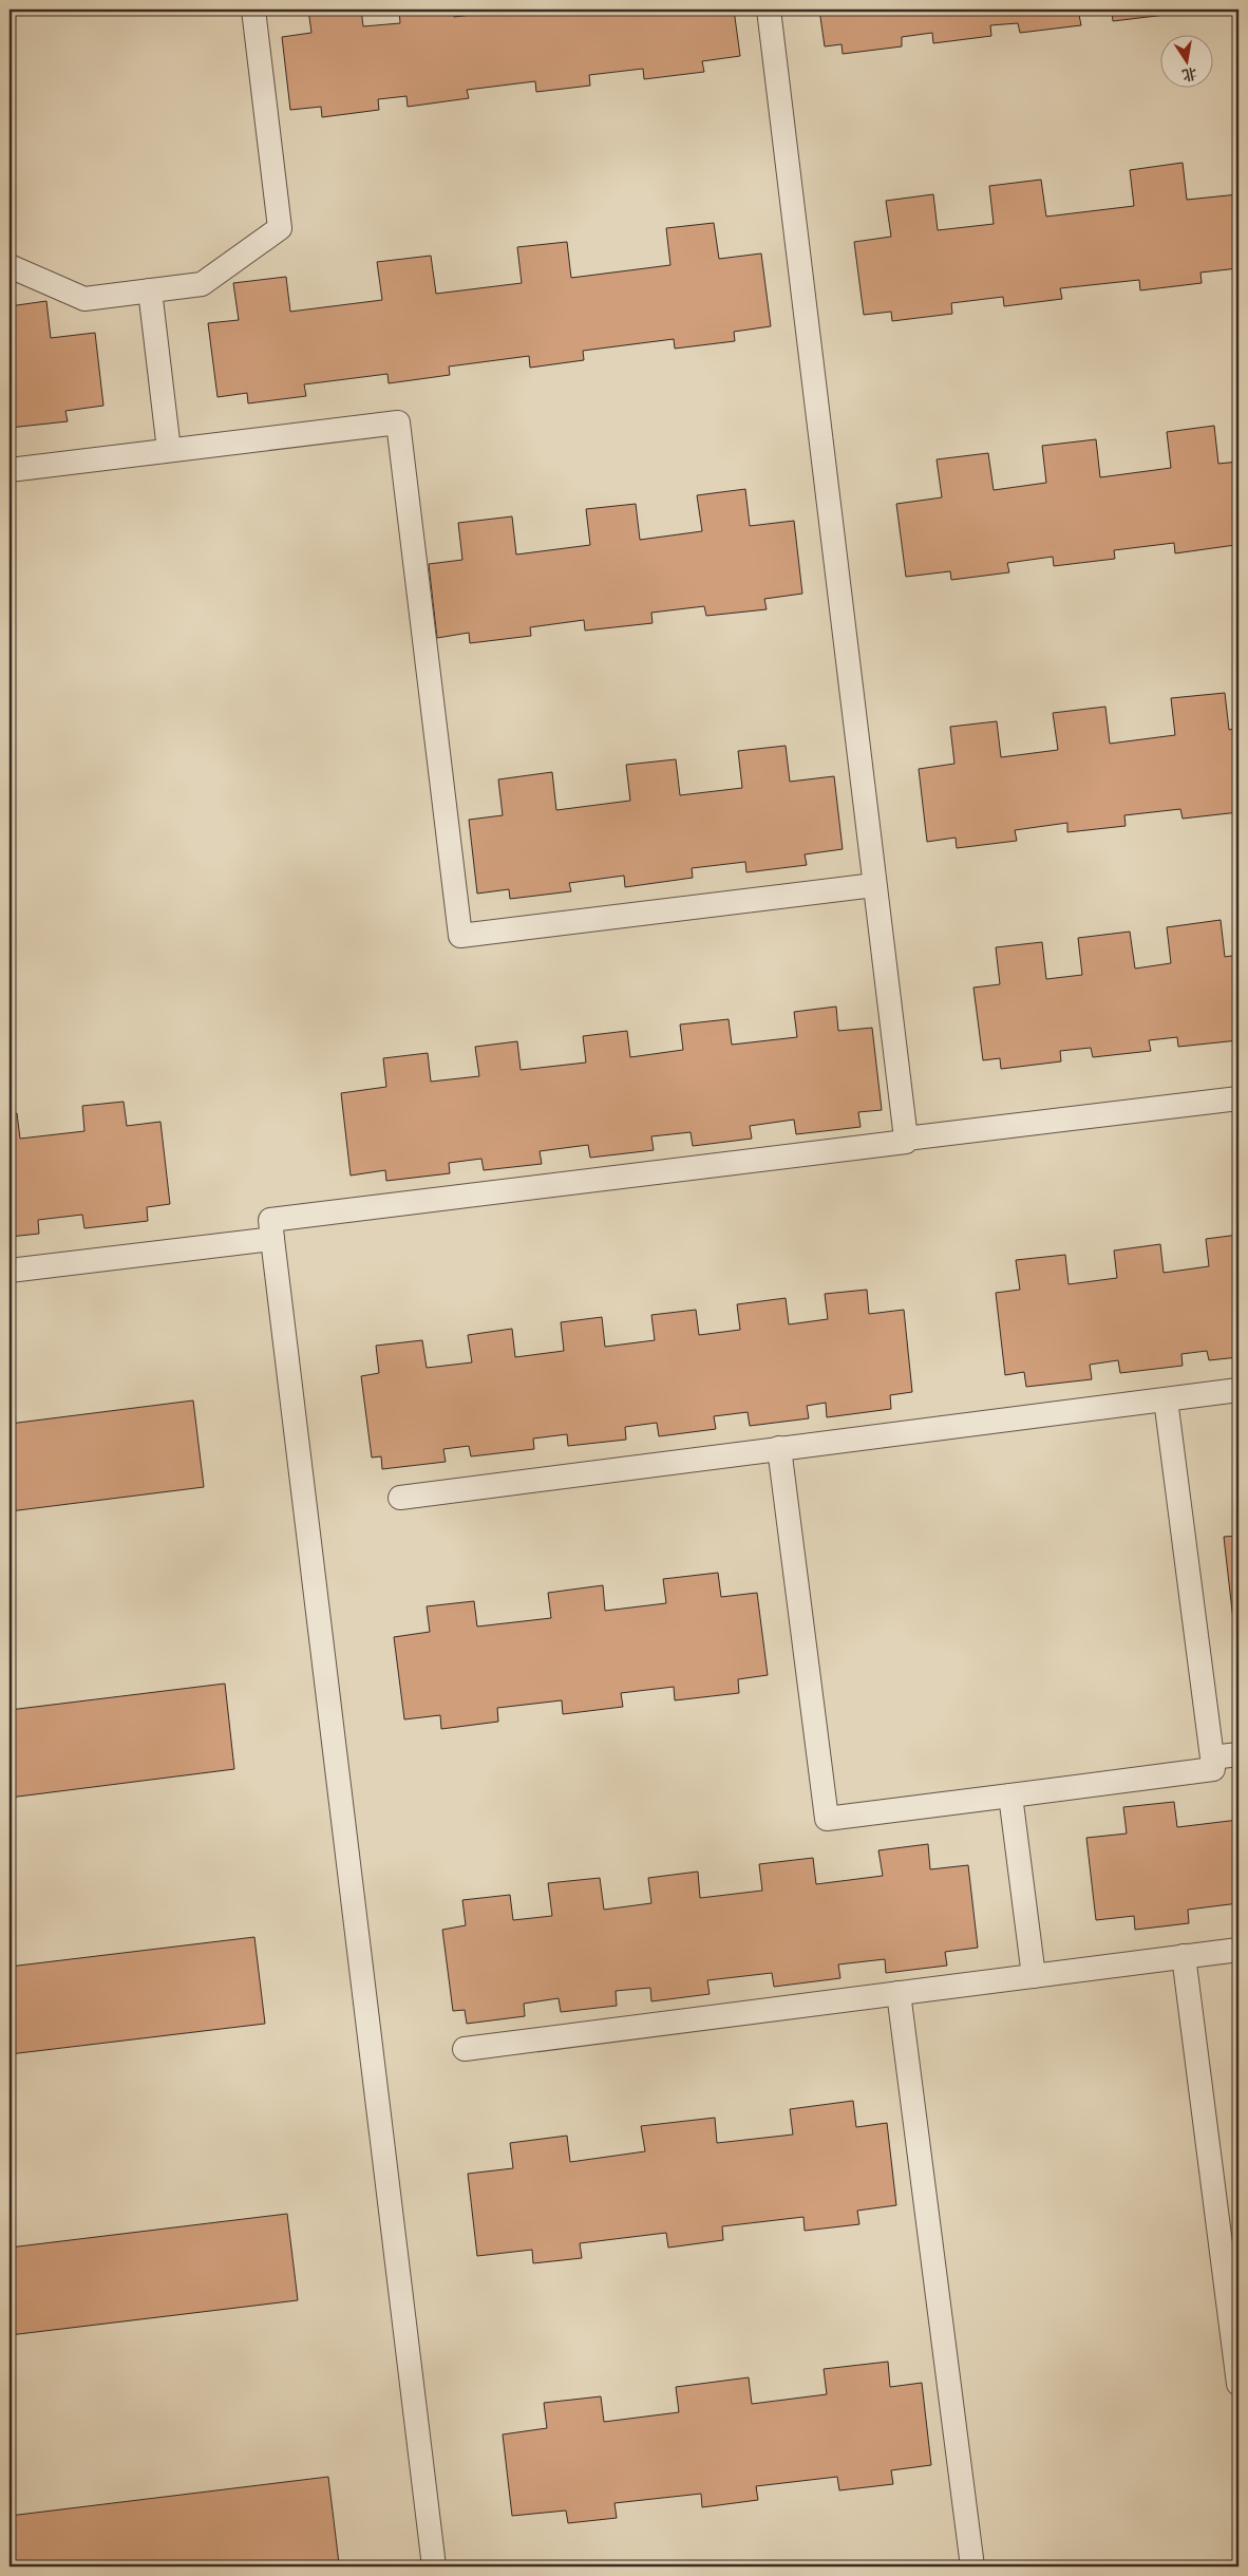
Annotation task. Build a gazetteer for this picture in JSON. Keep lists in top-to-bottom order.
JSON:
{
  "north": "bottom"
}
